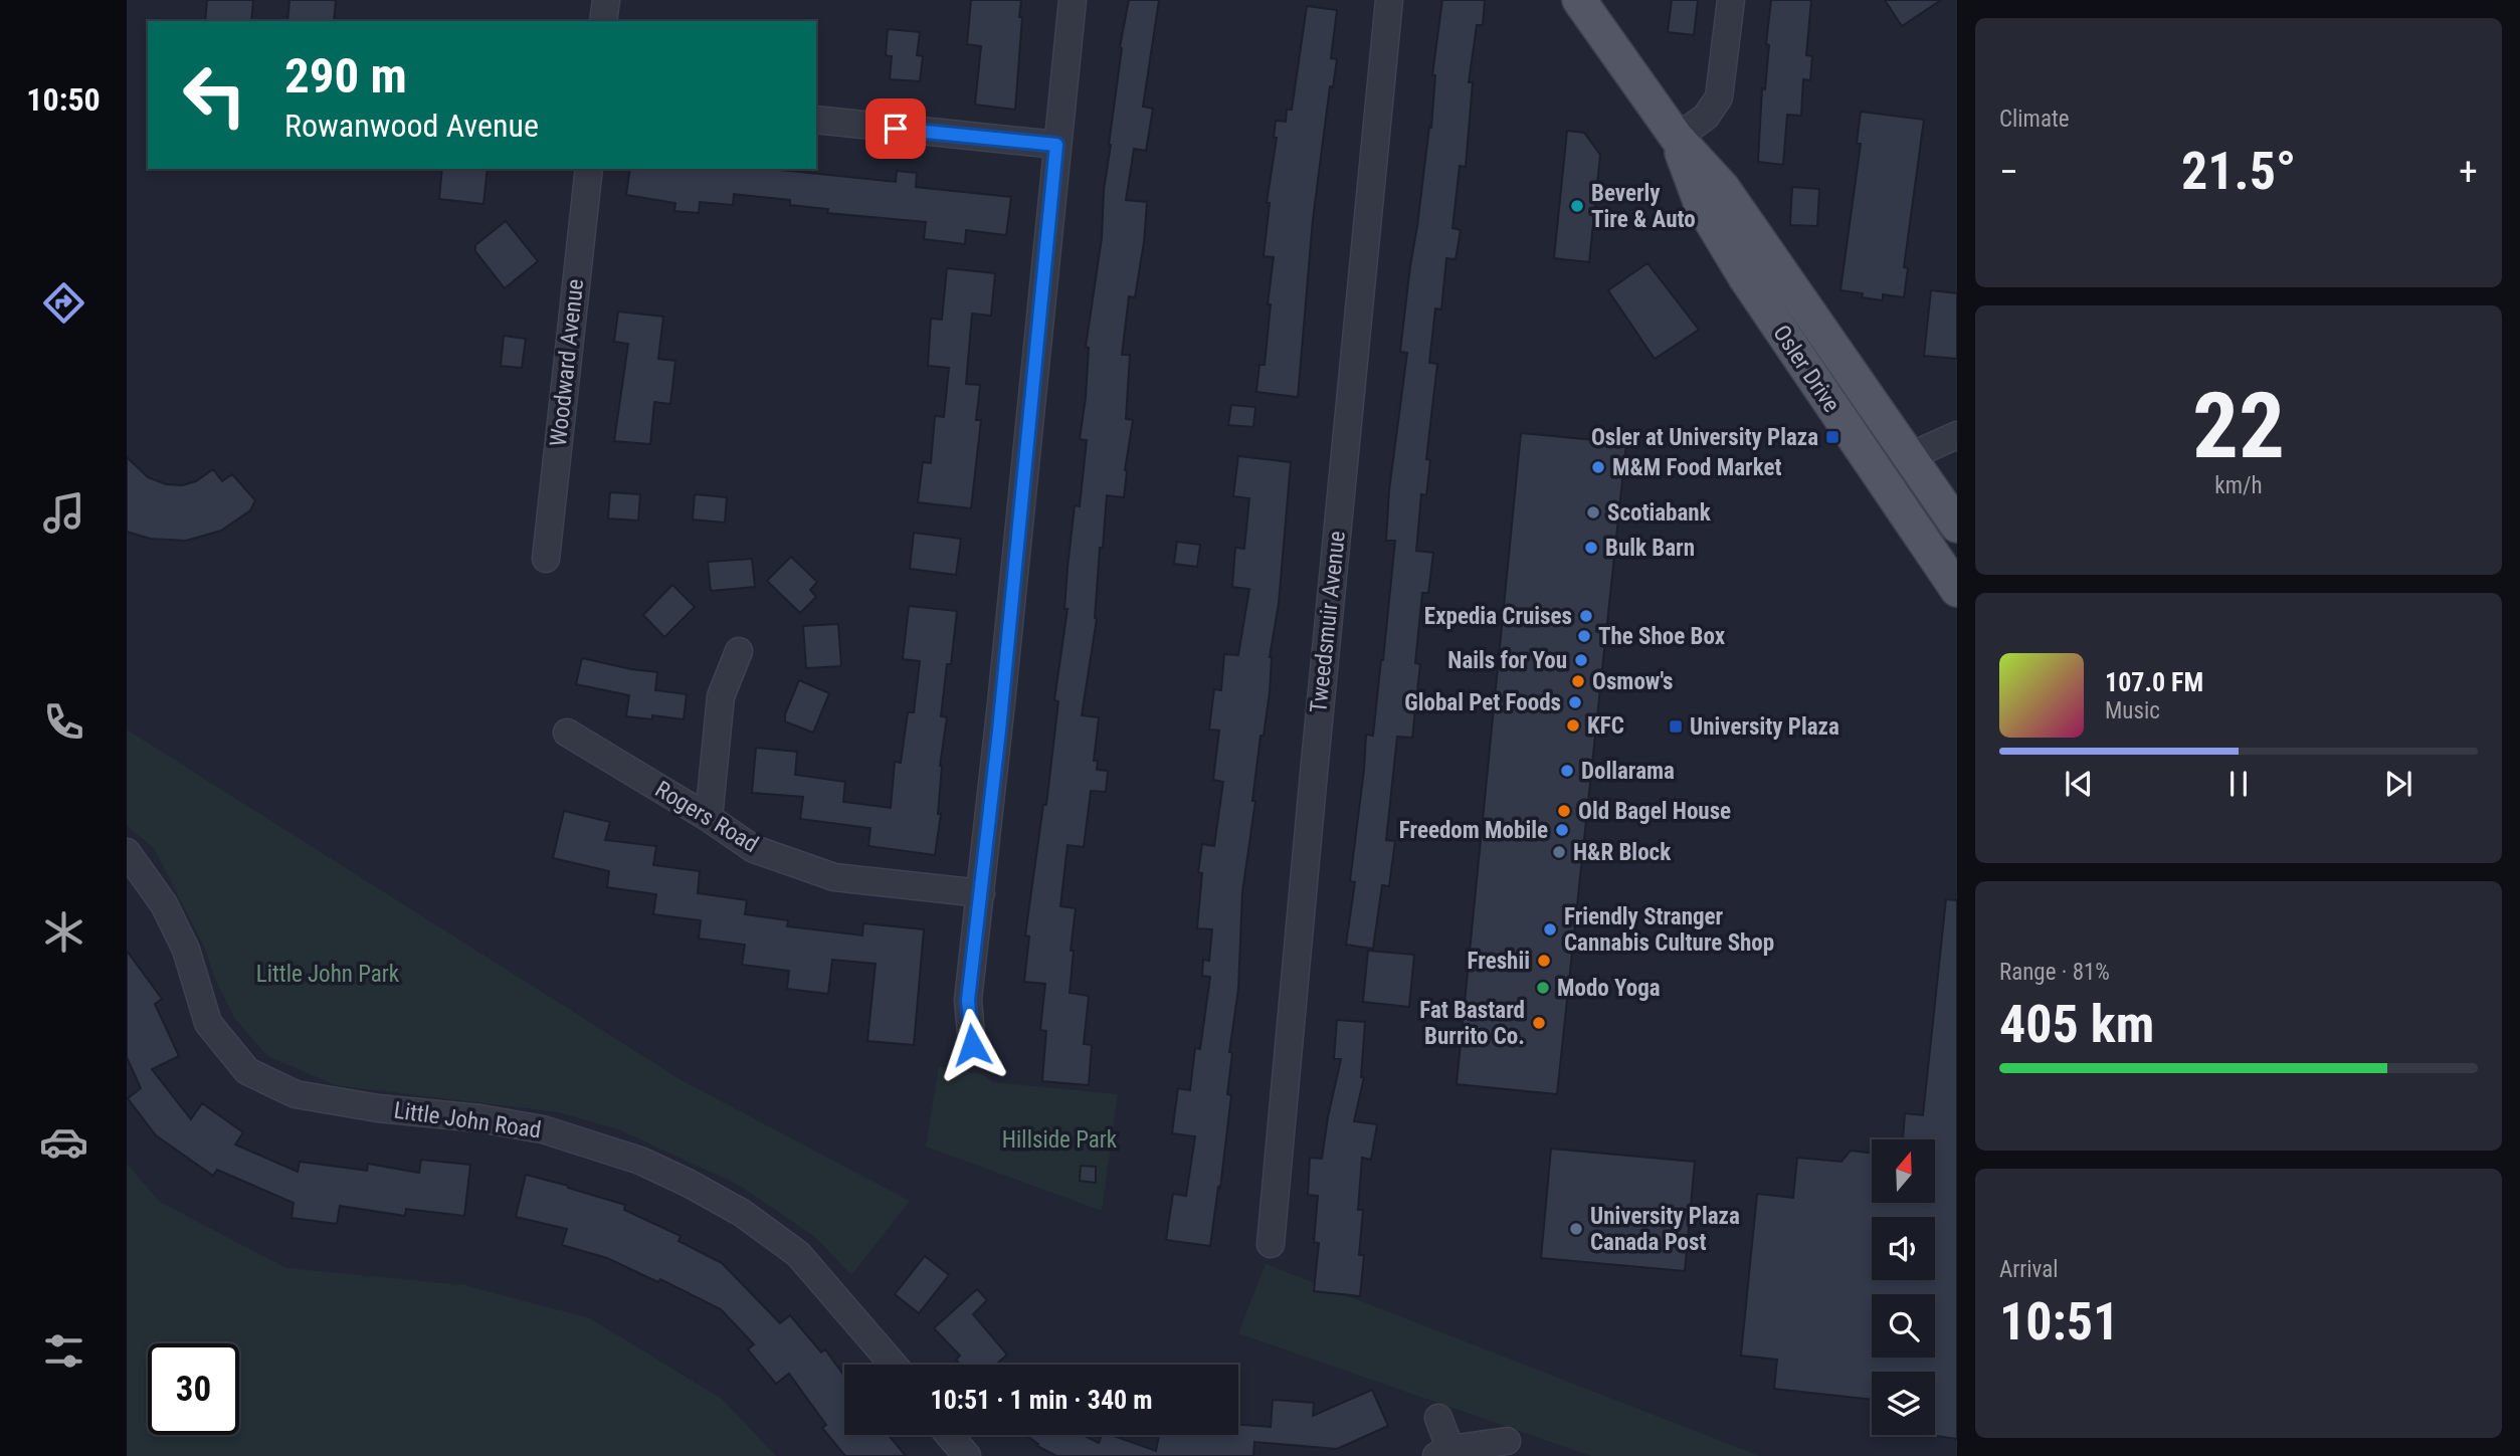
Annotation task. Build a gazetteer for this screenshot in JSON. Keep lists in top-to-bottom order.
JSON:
{
  "streets": {
    "main road": ["Osler Drive"],
    "street": [
      "Woodward Avenue",
      "Tweedsmuir Avenue",
      "Rogers Road",
      "Little John Road"
    ]
  },
  "parks": ["Little John Park", "Hillside Park"],
  "places": {
    "other": [
      "Beverly Tire & Auto",
      "M&M Food Market",
      "Scotiabank",
      "Bulk Barn",
      "Expedia Cruises",
      "The Shoe Box",
      "Nails for You",
      "Osmow's",
      "Global Pet Foods",
      "KFC",
      "Dollarama",
      "Old Bagel House",
      "Freedom Mobile",
      "H&R Block",
      "Friendly Stranger Cannabis Culture Shop",
      "Freshii",
      "Modo Yoga",
      "Fat Bastard Burrito Co.",
      "University Plaza Canada Post"
    ],
    "transit": ["Osler at University Plaza", "University Plaza"]
  },
  "north": "top",
  "page": {
    "tabs": "10:50",
    "tile": [
      "Climate",
      ["22", "km/h"],
      ["Range · 81%", "405 km"],
      ["Arrival", "10:51"]
    ],
    "turn": ["290 m", "Rowanwood Avenue"],
    "heat": ["−", "21.5°", "+"],
    "song": ["107.0 FM", "Music"],
    "limit": "30",
    "trip": "10:51 · 1 min · 340 m"
  }
}
